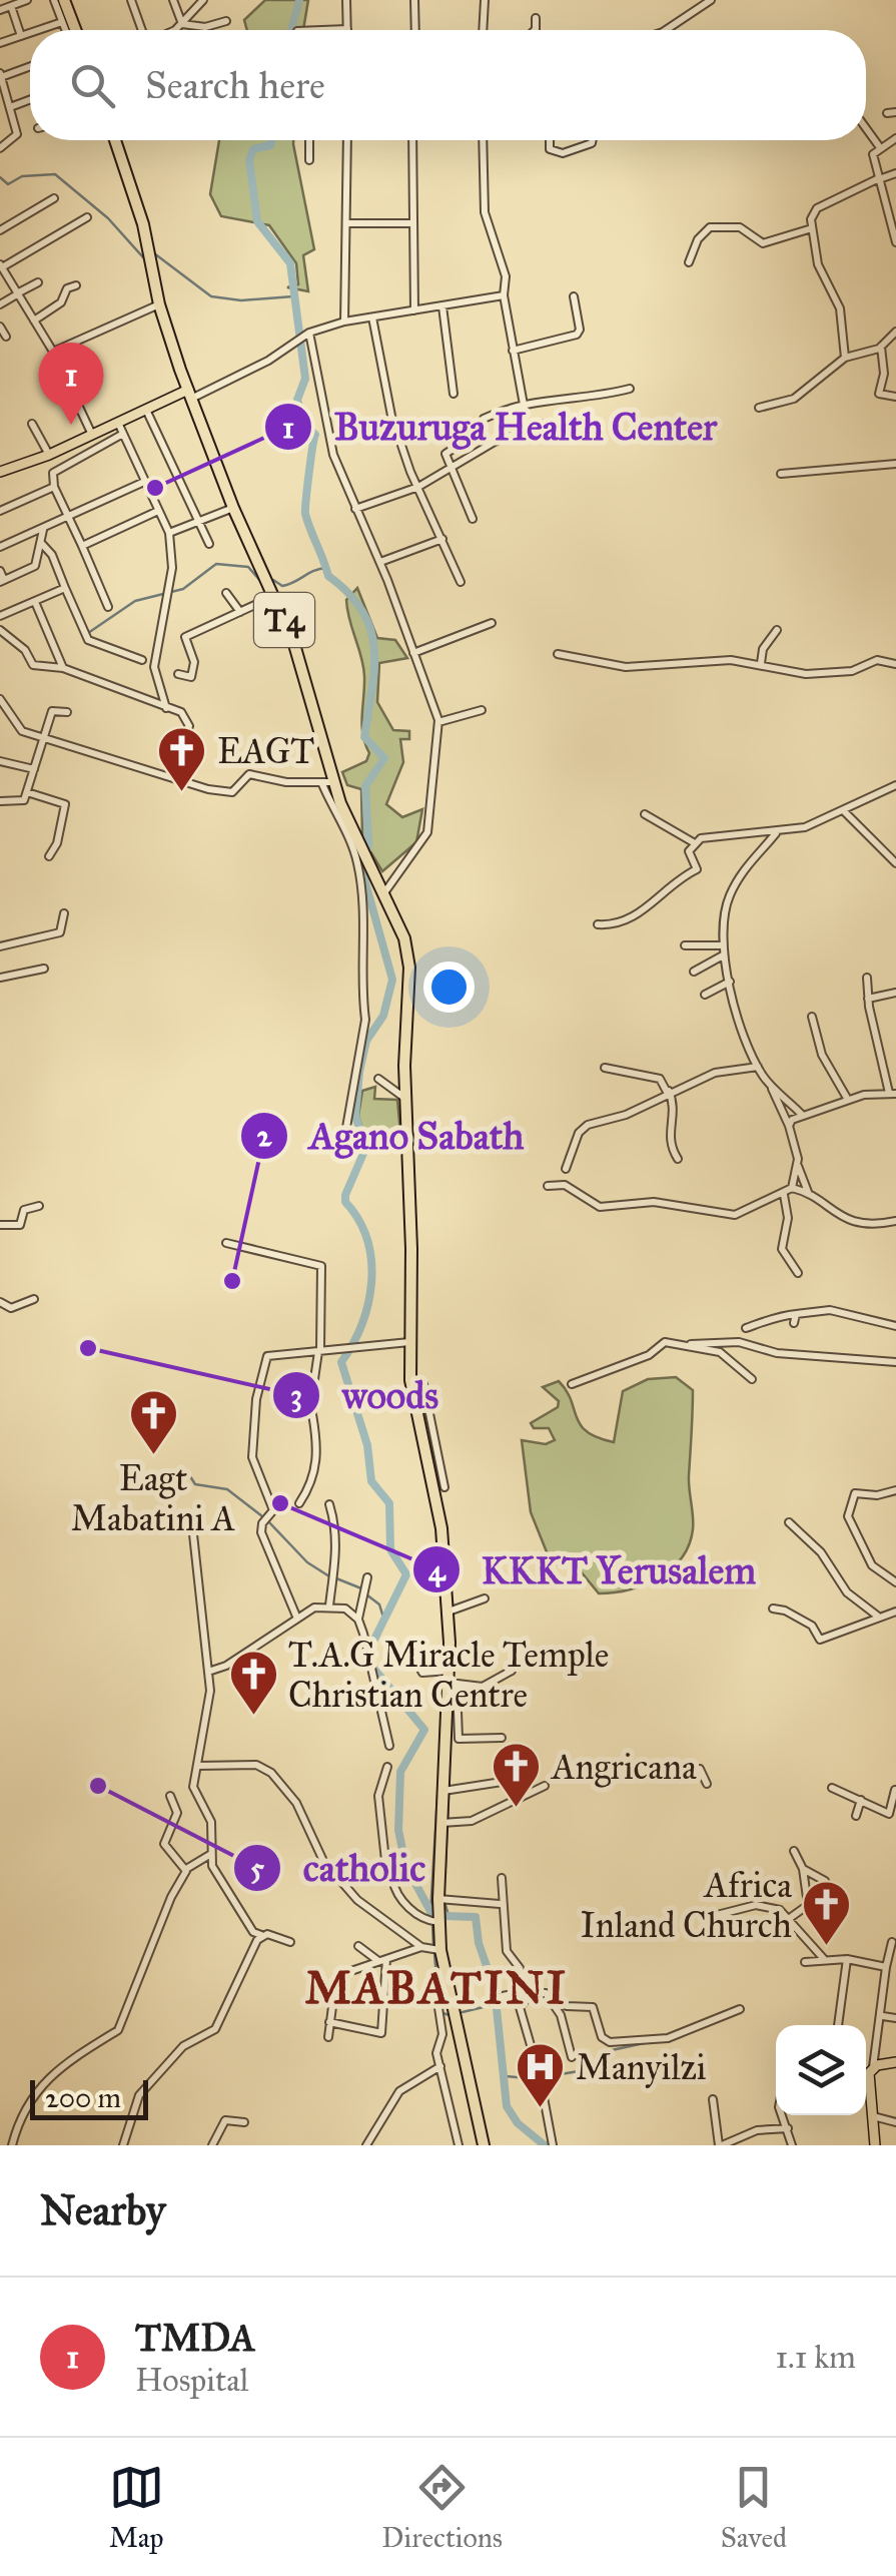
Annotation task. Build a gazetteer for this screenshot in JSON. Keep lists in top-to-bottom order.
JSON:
{
  "streets": {
    "highway": ["T4"]
  },
  "districts": ["MABATINI"],
  "places": {
    "other": [
      "Buzuruga Health Center",
      "Agano Sabath",
      "woods",
      "KKKT Yerusalem",
      "catholic"
    ],
    "church": [
      "EAGT",
      "Eagt Mabatini A",
      "T.A.G Miracle Temple Christian Centre",
      "Angricana",
      "Africa Inland Church"
    ],
    "hospital": ["Manyilzi"]
  },
  "scale_bar": "200 m",
  "page": {
    "search": "Search here",
    "pins": "1",
    "scale": "200 m",
    "heading": "Nearby",
    "list": [
      {
        "mark": "1",
        "name": "TMDA",
        "note": "Hospital",
        "value": "1.1 km"
      }
    ],
    "nav": ["Map", "Directions", "Saved"]
  }
}
